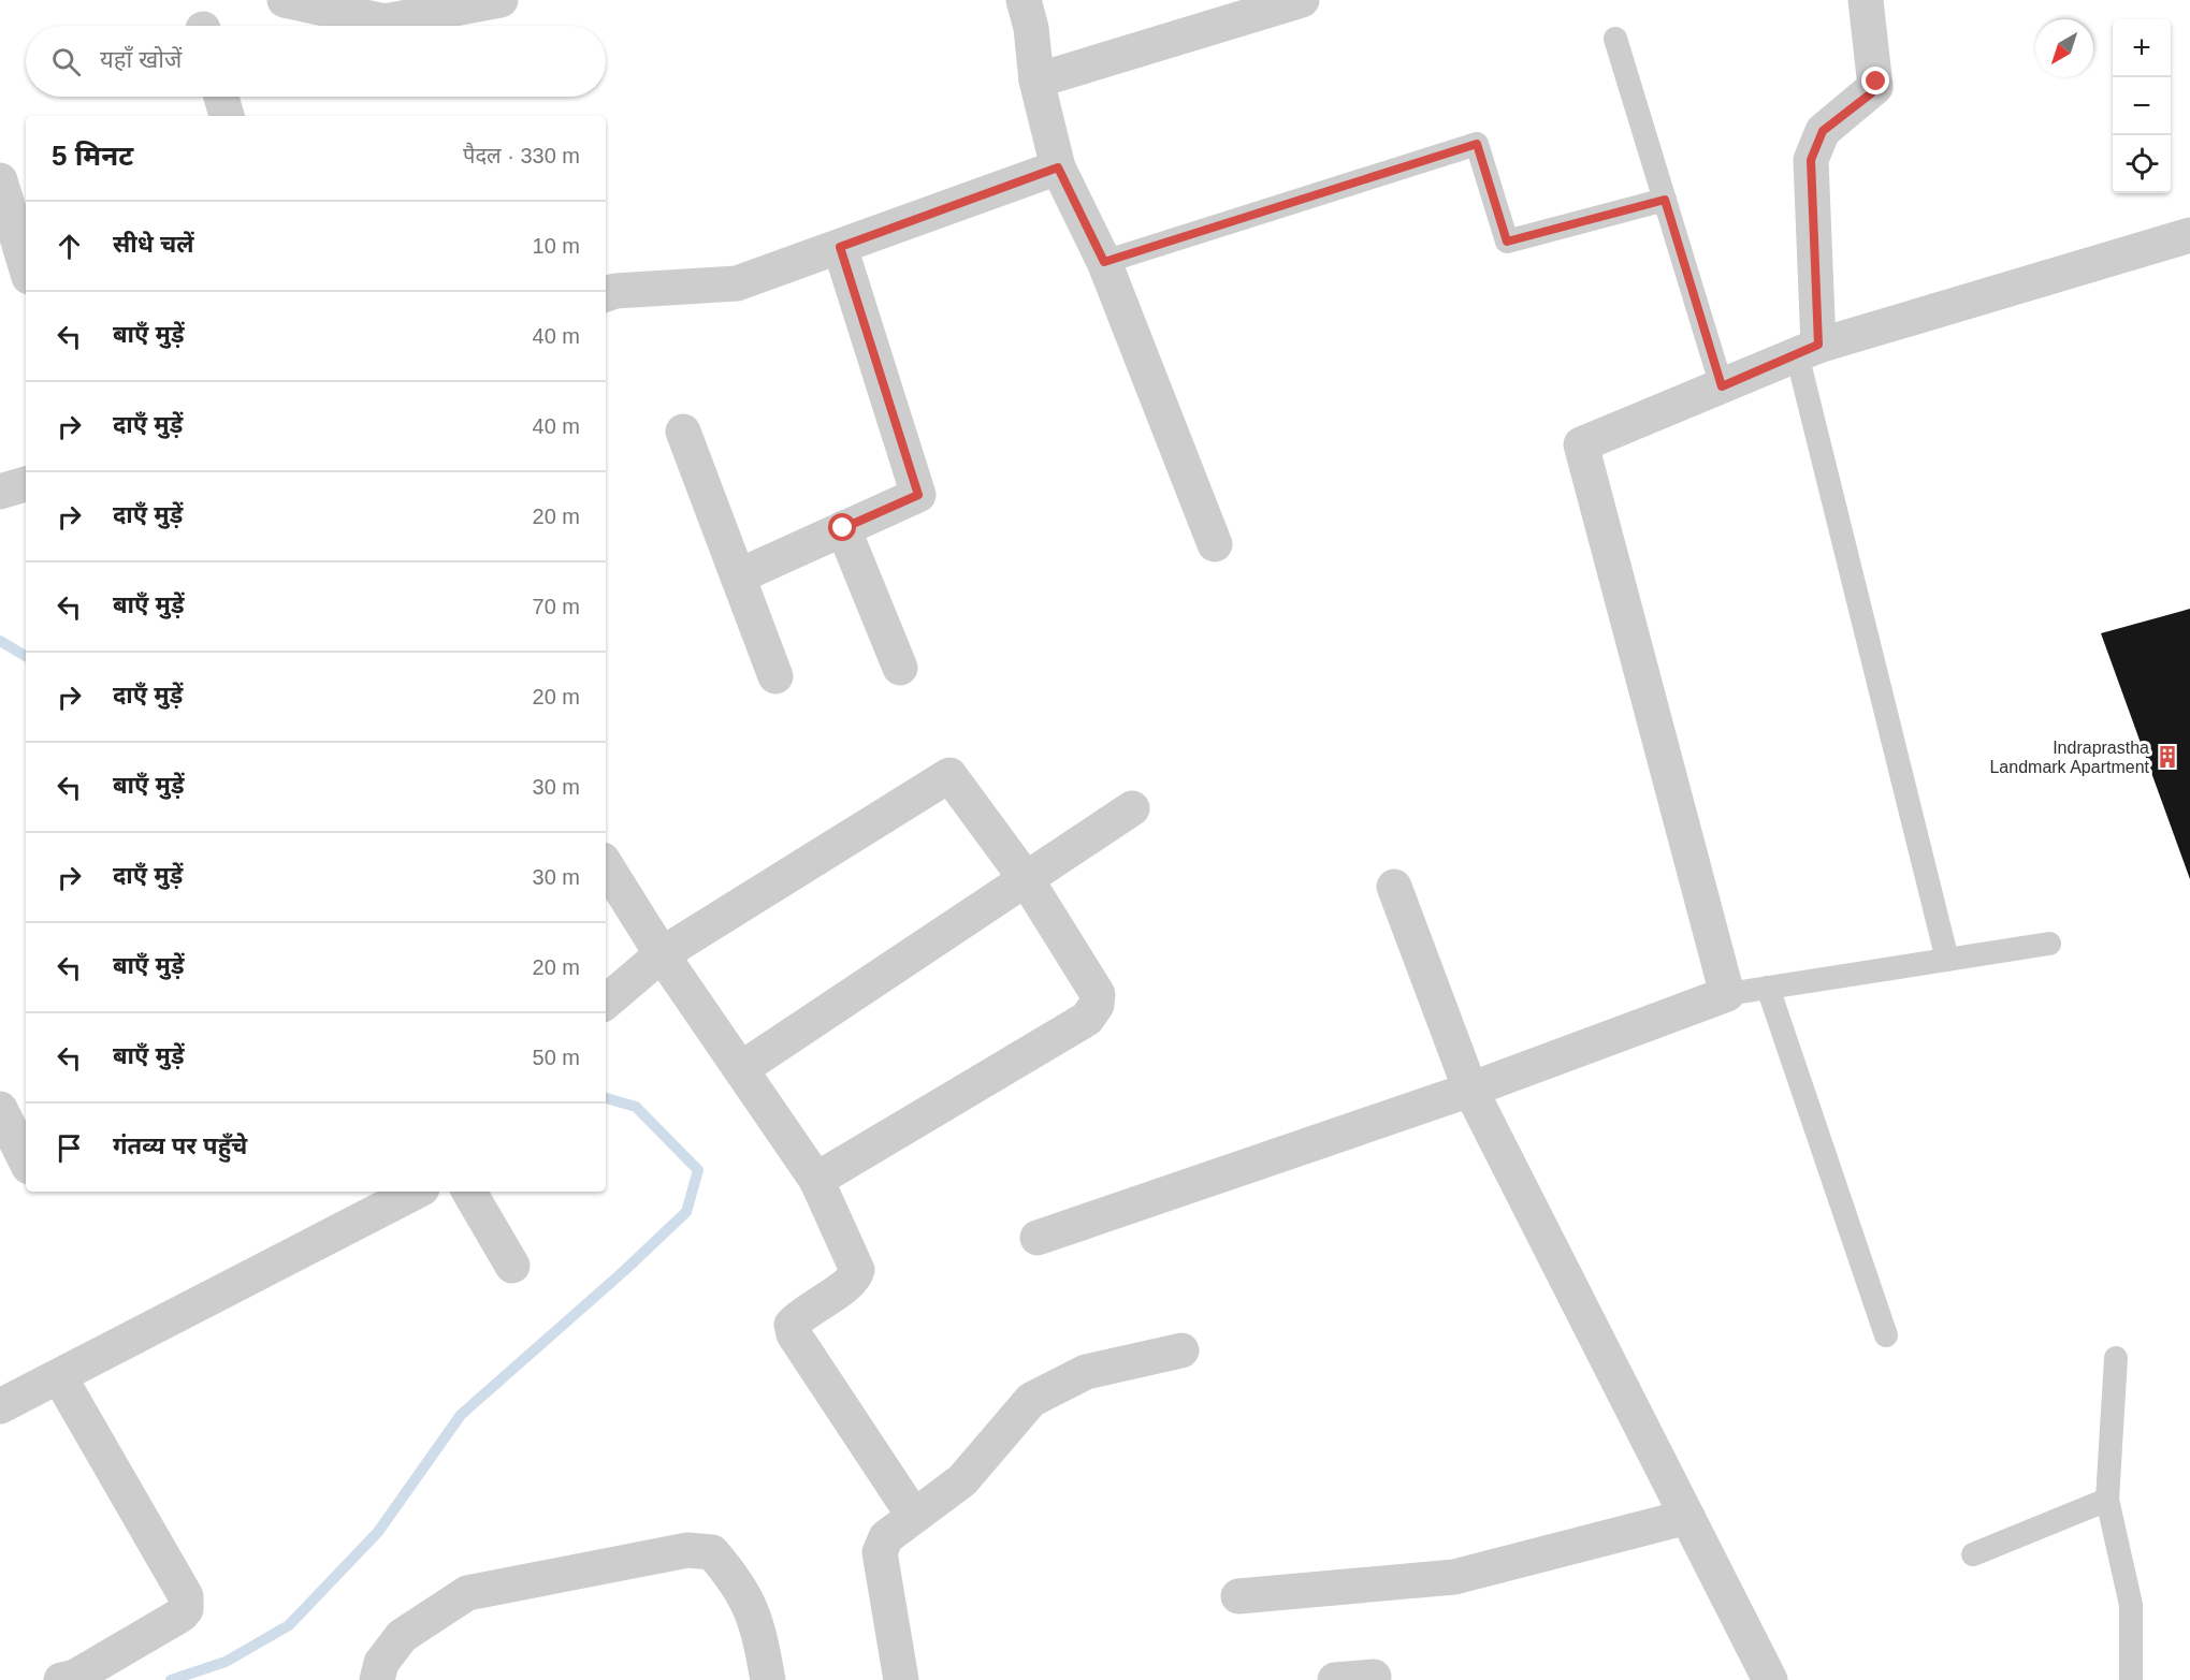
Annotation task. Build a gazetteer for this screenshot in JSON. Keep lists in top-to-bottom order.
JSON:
{
  "places": {
    "building": ["Indraprastha Landmark Apartment"]
  },
  "north": "bottom left",
  "page": {
    "map_buttons": ["+", "−"],
    "search": "यहाँ खोजें",
    "heading": ["5 मिनट", "पैदल · 330 m"],
    "list": [
      ["सीधे चलें", "10 m"],
      ["बाएँ मुड़ें", "40 m"],
      ["दाएँ मुड़ें", "40 m"],
      ["दाएँ मुड़ें", "20 m"],
      ["बाएँ मुड़ें", "70 m"],
      ["दाएँ मुड़ें", "20 m"],
      ["बाएँ मुड़ें", "30 m"],
      ["दाएँ मुड़ें", "30 m"],
      ["बाएँ मुड़ें", "20 m"],
      ["बाएँ मुड़ें", "50 m"],
      "गंतव्य पर पहुँचे"
    ]
  }
}
